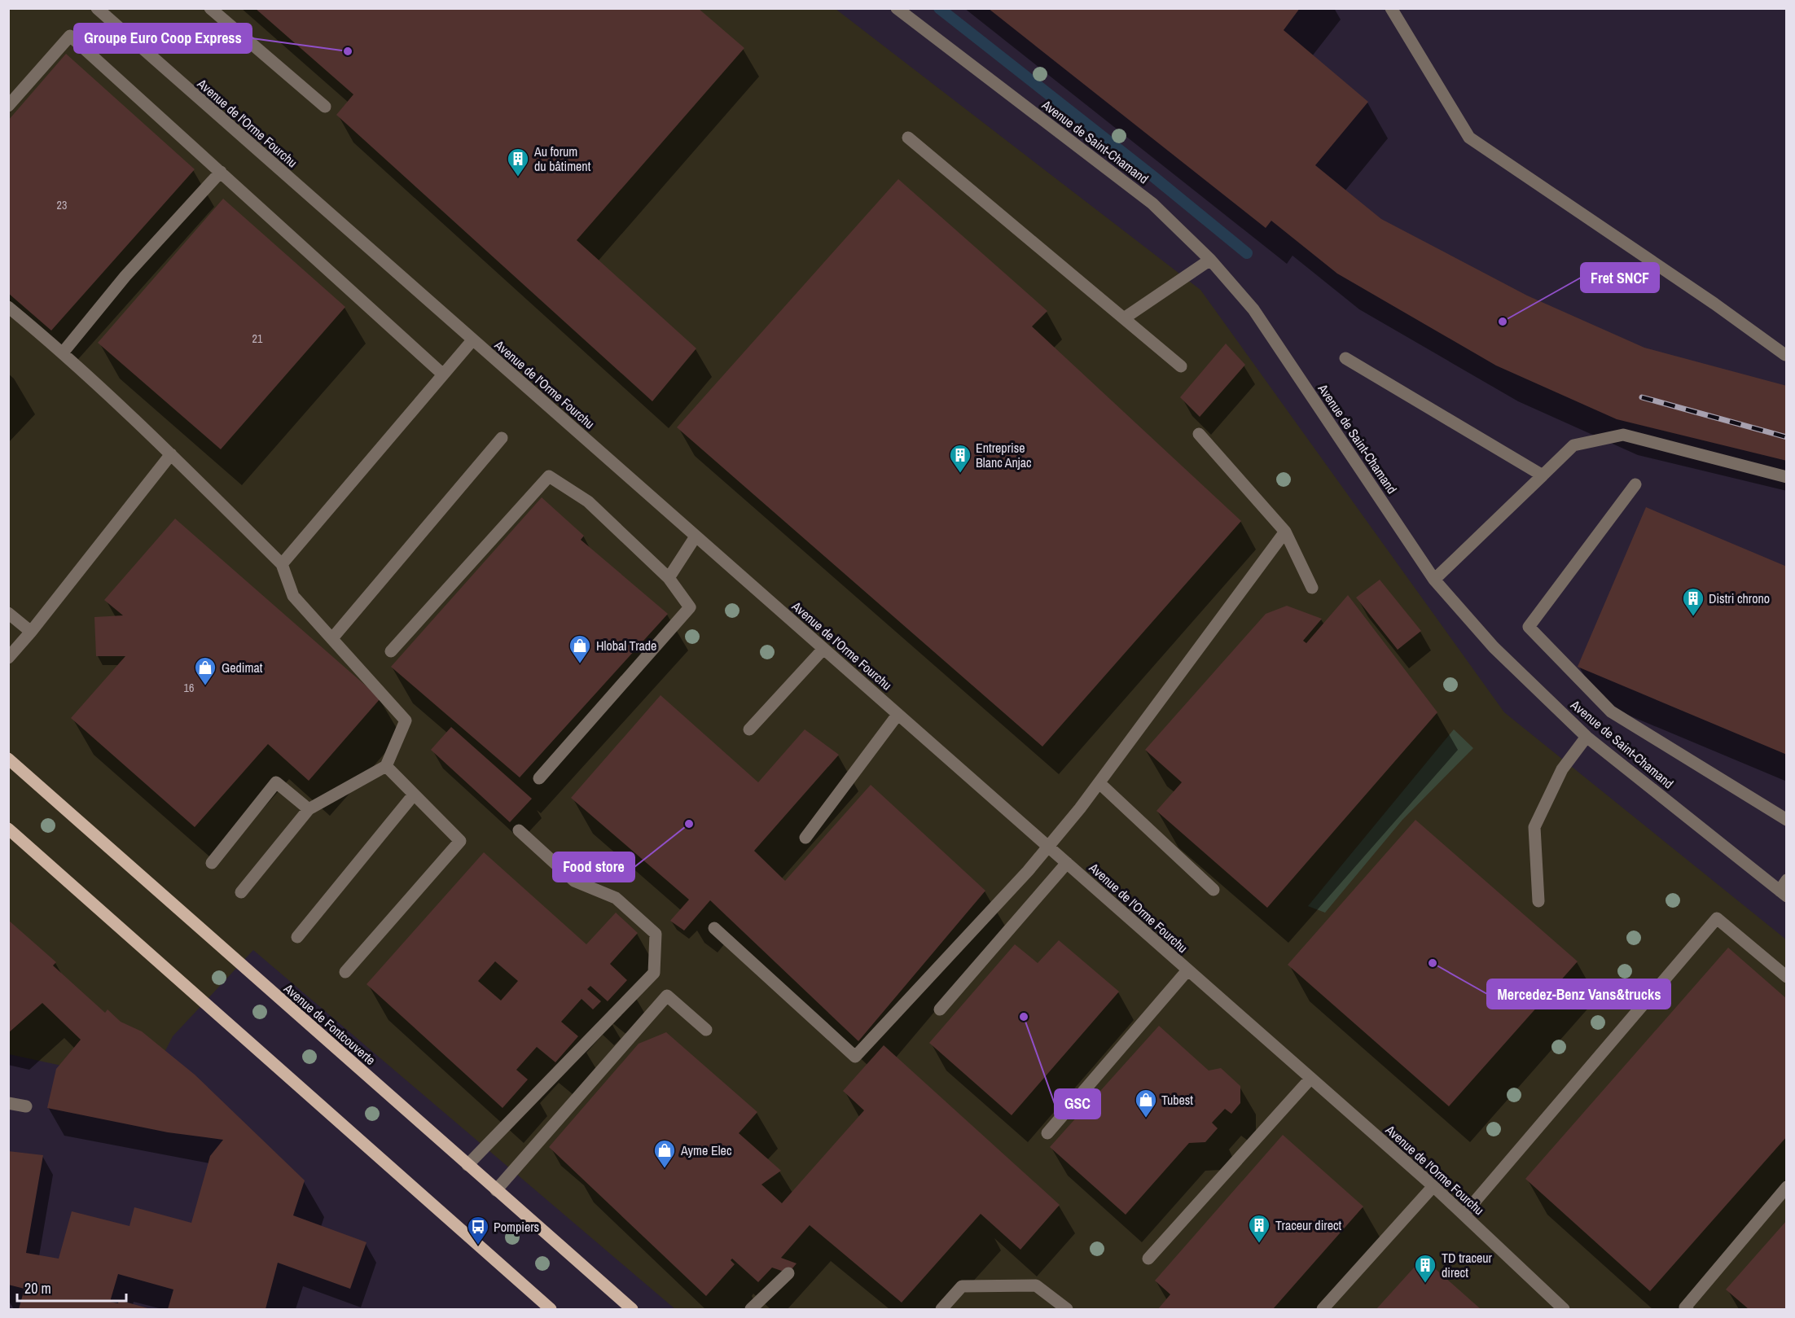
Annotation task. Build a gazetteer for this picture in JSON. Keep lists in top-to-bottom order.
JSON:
{
  "streets": {
    "main road": ["Avenue de Fontcouverte"],
    "street": ["Avenue de l'Orme Fourchu", "Avenue de Saint-Chamand"]
  },
  "places": {
    "other": [
      "Groupe Euro Coop Express",
      "Fret SNCF",
      "Food store",
      "Mercedez-Benz Vans&trucks",
      "GSC"
    ],
    "building": [
      "Au forum du bâtiment",
      "Entreprise Blanc Anjac",
      "Distri chrono",
      "Traceur direct",
      "TD traceur direct"
    ],
    "shop": [
      "Hlobal Trade",
      "Gedimat",
      "Tubest",
      "Ayme Elec"
    ],
    "bus stop": ["Pompiers"]
  },
  "house_numbers": ["23", "21", "16"],
  "scale_bar": "20 m"
}
